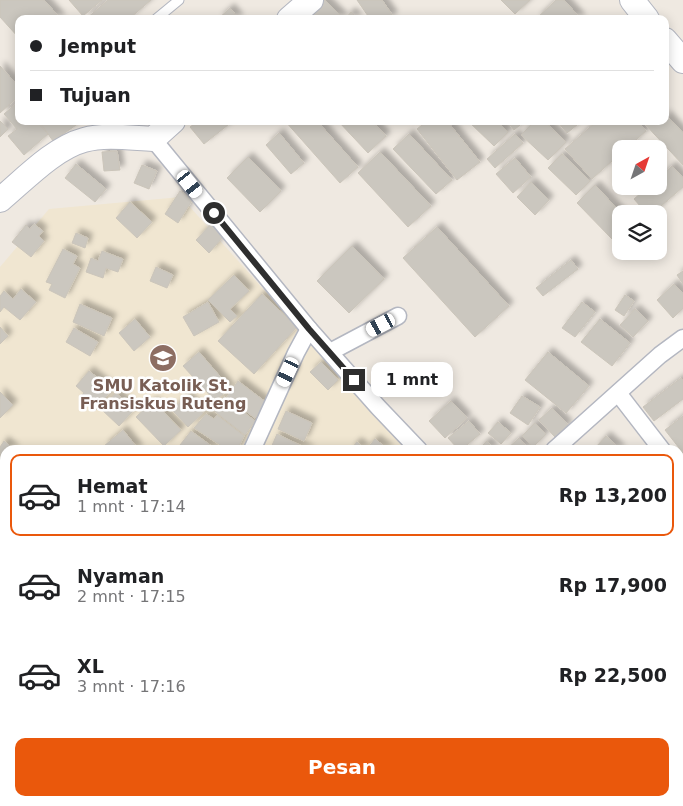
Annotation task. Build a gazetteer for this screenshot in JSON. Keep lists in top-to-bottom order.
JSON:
{
  "places": {
    "school or university": ["SMU Katolik St. Fransiskus Ruteng"]
  },
  "north": "top right",
  "page": {
    "banner": ["Jemput", "Tujuan"],
    "bubble": "1 mnt",
    "list": [
      {
        "name": "Hemat",
        "note": "1 mnt · 17:14",
        "value": "Rp 13,200"
      },
      {
        "name": "Nyaman",
        "note": "2 mnt · 17:15",
        "value": "Rp 17,900"
      },
      {
        "name": "XL",
        "note": "3 mnt · 17:16",
        "value": "Rp 22,500"
      }
    ],
    "buttons": "Pesan"
  }
}
